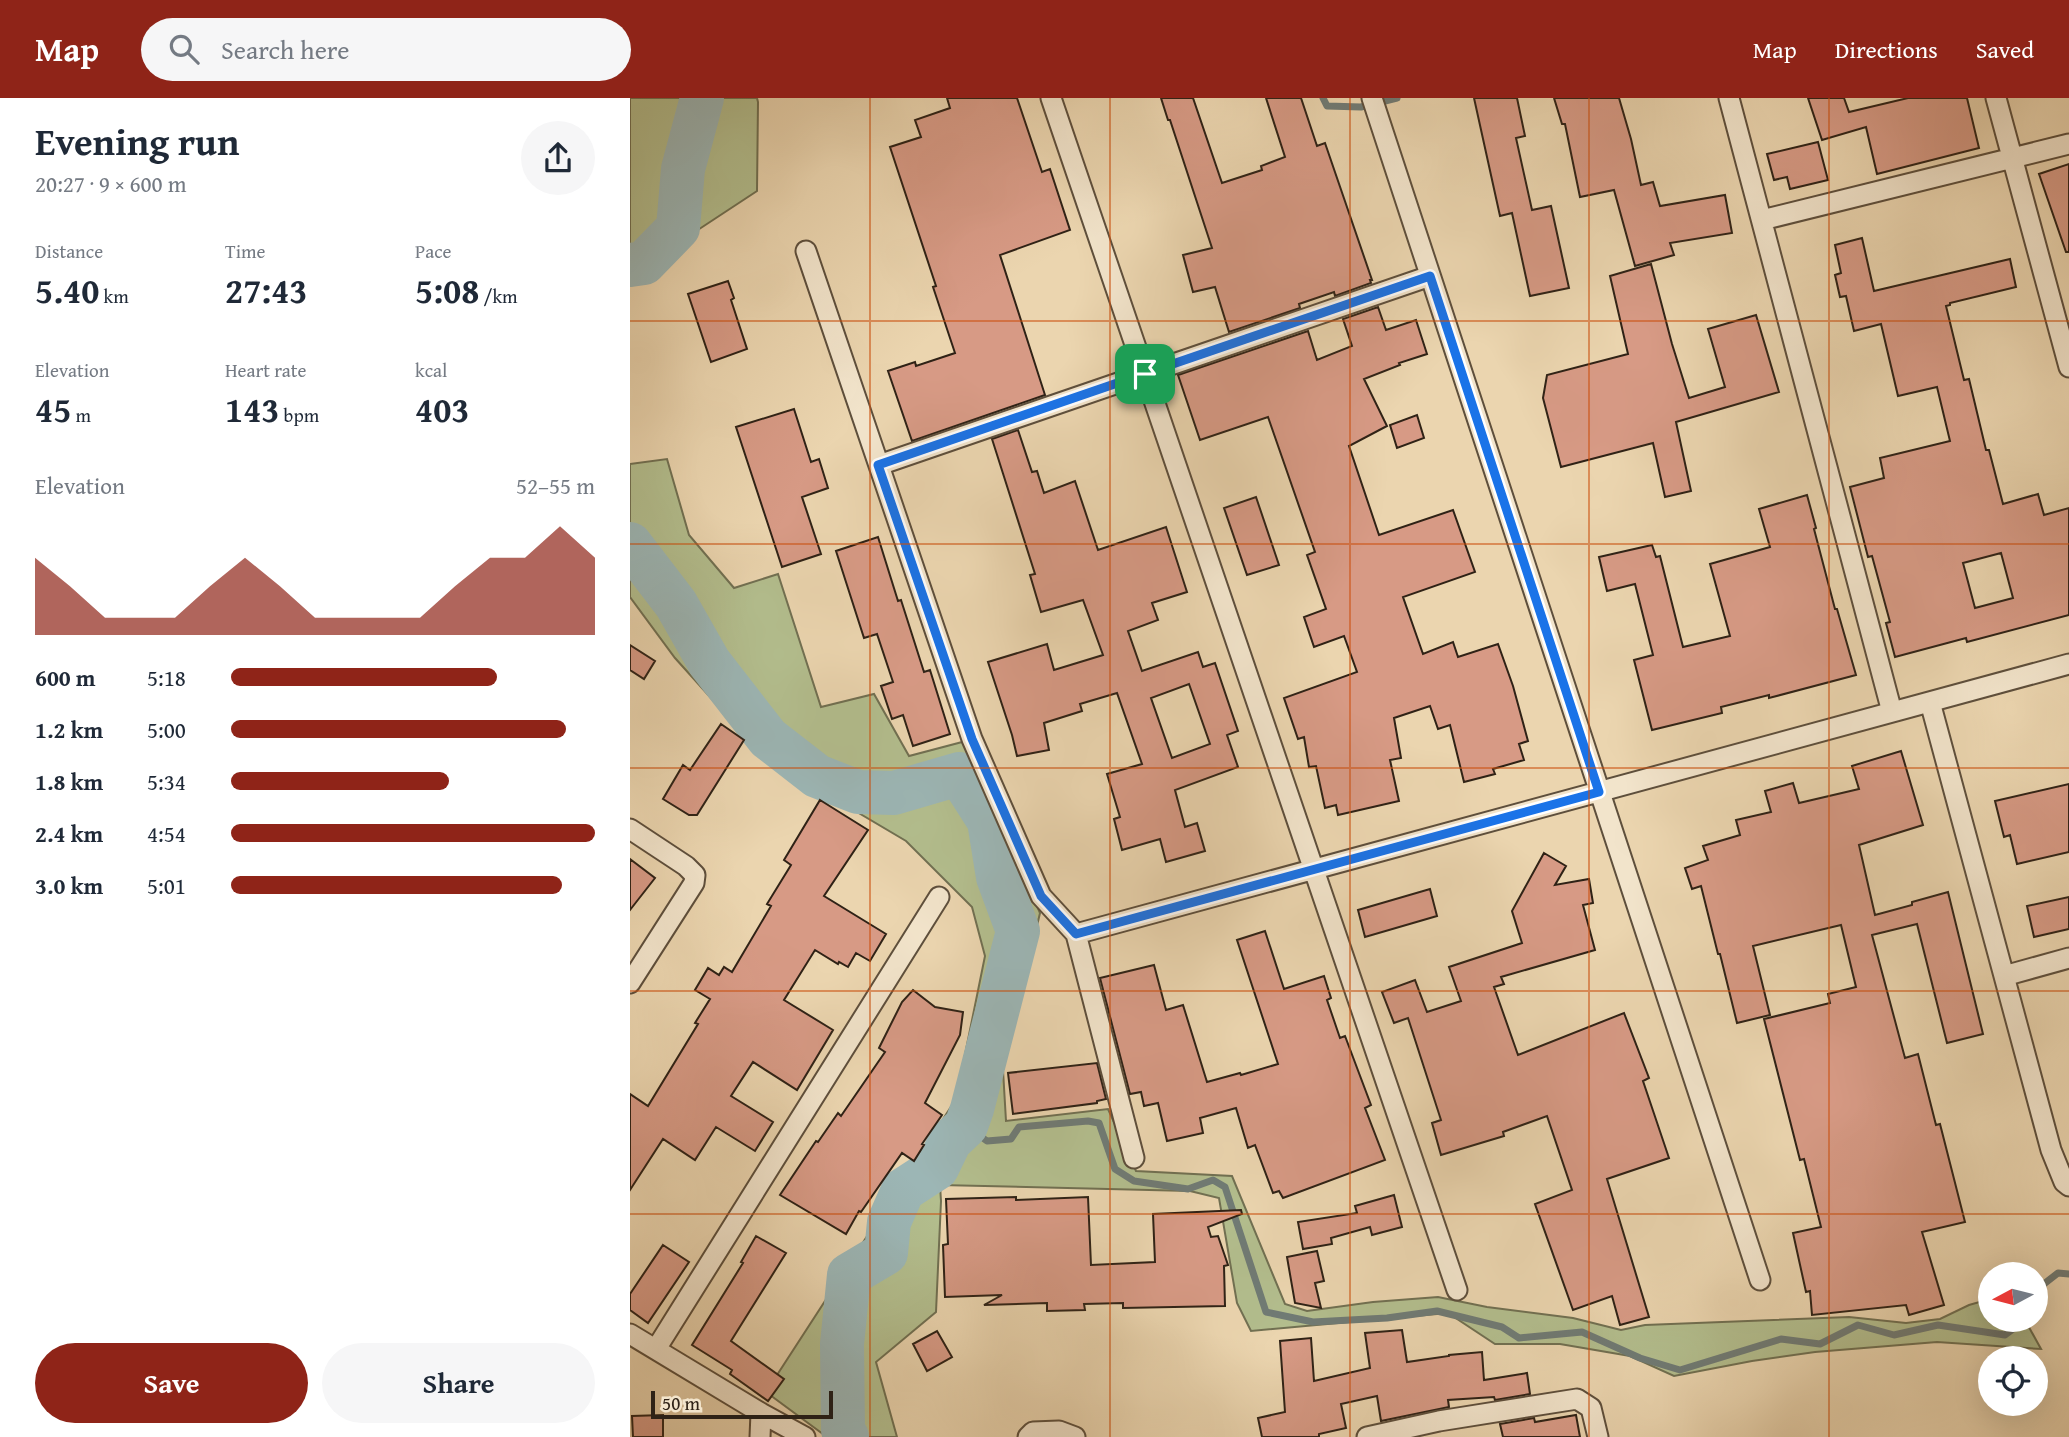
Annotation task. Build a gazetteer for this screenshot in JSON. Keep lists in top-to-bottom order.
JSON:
{
  "scale_bar": "50 m",
  "north": "left",
  "page": {
    "header": "Map",
    "search": "Search here",
    "nav": ["Map", "Directions", "Saved"],
    "heading": ["Evening run", "20:27 · 9 × 600 m"],
    "stats": [
      ["Distance", "5.40 km"],
      ["Time", "27:43"],
      ["Pace", "5:08 /km"],
      ["Elevation", "45 m"],
      ["Heart rate", "143 bpm"],
      ["kcal", "403"]
    ],
    "chart": ["Elevation", "52–55 m"],
    "list": [
      {
        "name": "600 m",
        "note": "5:18"
      },
      {
        "name": "1.2 km",
        "note": "5:00"
      },
      {
        "name": "1.8 km",
        "note": "5:34"
      },
      {
        "name": "2.4 km",
        "note": "4:54"
      },
      {
        "name": "3.0 km",
        "note": "5:01"
      }
    ],
    "buttons": ["Save", "Share"],
    "scale": "50 m"
  }
}
